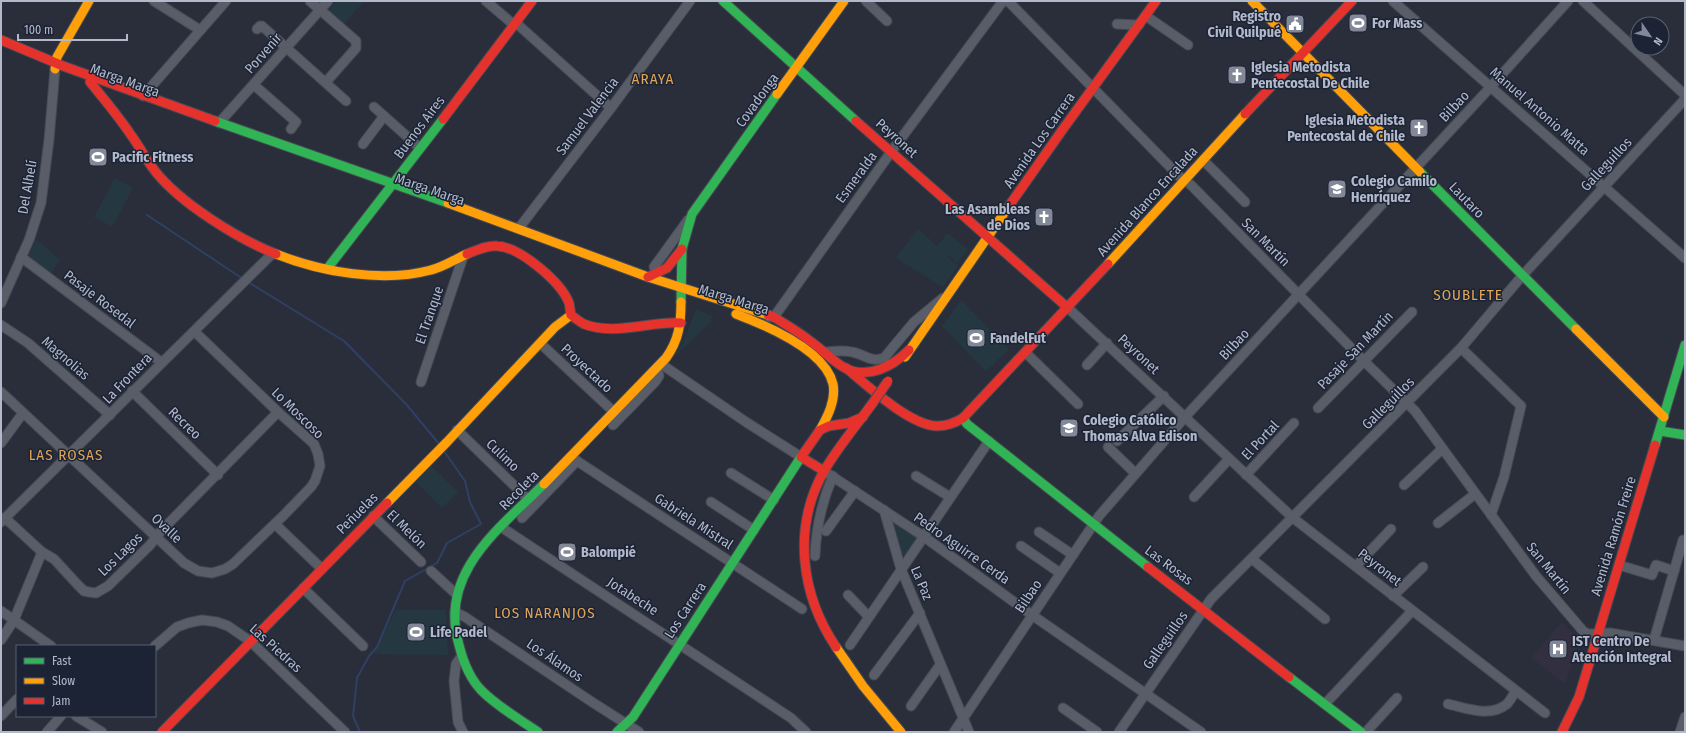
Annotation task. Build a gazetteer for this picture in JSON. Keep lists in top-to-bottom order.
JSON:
{
  "streets": {
    "main road": [
      "Marga Marga",
      "Covadonga",
      "Buenos Aires",
      "Peyronet",
      "Avenida Los Carrera",
      "Lautaro",
      "Avenida Blanco Encalada",
      "Recoleta",
      "Peñuelas",
      "Avenida Ramón Freire",
      "Las Rosas",
      "Los Carrera"
    ],
    "street": [
      "Porvenir",
      "Bilbao",
      "Manuel Antonio Matta",
      "Samuel Valencia",
      "Galleguillos",
      "Esmeralda",
      "Del Alhelí",
      "San Martín",
      "Pasaje Rosedal",
      "El Tranque",
      "Pasaje San Martín",
      "Magnolias",
      "Proyectado",
      "La Frontera",
      "Lo Moscoso",
      "Recreo",
      "El Portal",
      "Culimo",
      "Gabriela Mistral",
      "Ovalle",
      "El Melón",
      "Pedro Aguirre Cerda",
      "Los Lagos",
      "La Paz",
      "Jotabeche",
      "Las Piedras",
      "Los Álamos"
    ]
  },
  "crossings": [
    ["Porvenir", "Marga Marga"],
    ["Marga Marga", "Covadonga"],
    ["Marga Marga", "Samuel Valencia"],
    ["Marga Marga", "Buenos Aires"],
    ["Marga Marga", "Avenida Los Carrera"],
    ["Marga Marga", "Esmeralda"],
    ["Marga Marga", "Del Alhelí"],
    ["Marga Marga", "Avenida Blanco Encalada"],
    ["Marga Marga", "Recoleta"],
    ["Marga Marga", "Las Rosas"],
    ["Marga Marga", "Los Carrera"],
    ["Covadonga", "Peyronet"],
    ["Covadonga", "Recoleta"],
    ["Bilbao", "Manuel Antonio Matta"],
    ["Bilbao", "Peyronet"],
    ["Bilbao", "Lautaro"],
    ["Bilbao", "San Martín"],
    ["Bilbao", "Pedro Aguirre Cerda"],
    ["Bilbao", "Las Rosas"],
    ["Bilbao", "La Paz"],
    ["Manuel Antonio Matta", "Galleguillos"],
    ["Peyronet", "Avenida Los Carrera"],
    ["Peyronet", "Galleguillos"],
    ["Peyronet", "Esmeralda"],
    ["Peyronet", "Avenida Blanco Encalada"],
    ["Peyronet", "El Portal"],
    ["Avenida Los Carrera", "San Martín"],
    ["Avenida Los Carrera", "Pedro Aguirre Cerda"],
    ["Galleguillos", "Lautaro"],
    ["Galleguillos", "San Martín"],
    ["Galleguillos", "Pedro Aguirre Cerda"],
    ["Galleguillos", "Las Rosas"],
    ["Del Alhelí", "Pasaje Rosedal"],
    ["Lautaro", "Avenida Blanco Encalada"],
    ["Lautaro", "Avenida Ramón Freire"],
    ["Avenida Blanco Encalada", "San Martín"],
    ["Avenida Blanco Encalada", "Las Rosas"],
    ["San Martín", "Pasaje San Martín"],
    ["San Martín", "Avenida Ramón Freire"],
    ["Pasaje Rosedal", "La Frontera"],
    ["Magnolias", "La Frontera"],
    ["Proyectado", "Recoleta"],
    ["Proyectado", "Peñuelas"],
    ["La Frontera", "Lo Moscoso"],
    ["La Frontera", "Recreo"],
    ["La Frontera", "Ovalle"],
    ["La Frontera", "Los Lagos"],
    ["Lo Moscoso", "Ovalle"],
    ["Lo Moscoso", "Los Lagos"],
    ["Recreo", "Los Lagos"],
    ["Culimo", "Recoleta"],
    ["Culimo", "Peñuelas"],
    ["Recoleta", "Gabriela Mistral"],
    ["Recoleta", "Jotabeche"],
    ["Recoleta", "Los Álamos"],
    ["Peñuelas", "El Melón"],
    ["Peñuelas", "Las Piedras"],
    ["Gabriela Mistral", "Los Carrera"],
    ["Ovalle", "Los Lagos"],
    ["Pedro Aguirre Cerda", "La Paz"],
    ["Jotabeche", "Los Carrera"],
    ["Los Carrera", "Los Álamos"]
  ],
  "districts": [
    "ARAYA",
    "SOUBLETE",
    "LAS ROSAS",
    "LOS NARANJOS"
  ],
  "places": {
    "sports": [
      "For Mass",
      "Pacific Fitness",
      "FandelFut",
      "Balompié",
      "Life Padel"
    ],
    "public building": ["Registro Civil Quilpué"],
    "church": ["Iglesia Metodista Pentecostal De Chile", "Iglesia Metodista Pentecostal de Chile", "Las Asambleas de Dios"],
    "school or university": ["Colegio Camilo Henríquez", "Colegio Católico Thomas Alva Edison"],
    "hospital": ["IST Centro De Atención Integral"]
  },
  "legend": ["Fast", "Slow", "Jam"],
  "scale_bar": "100 m",
  "north": "bottom right"
}
